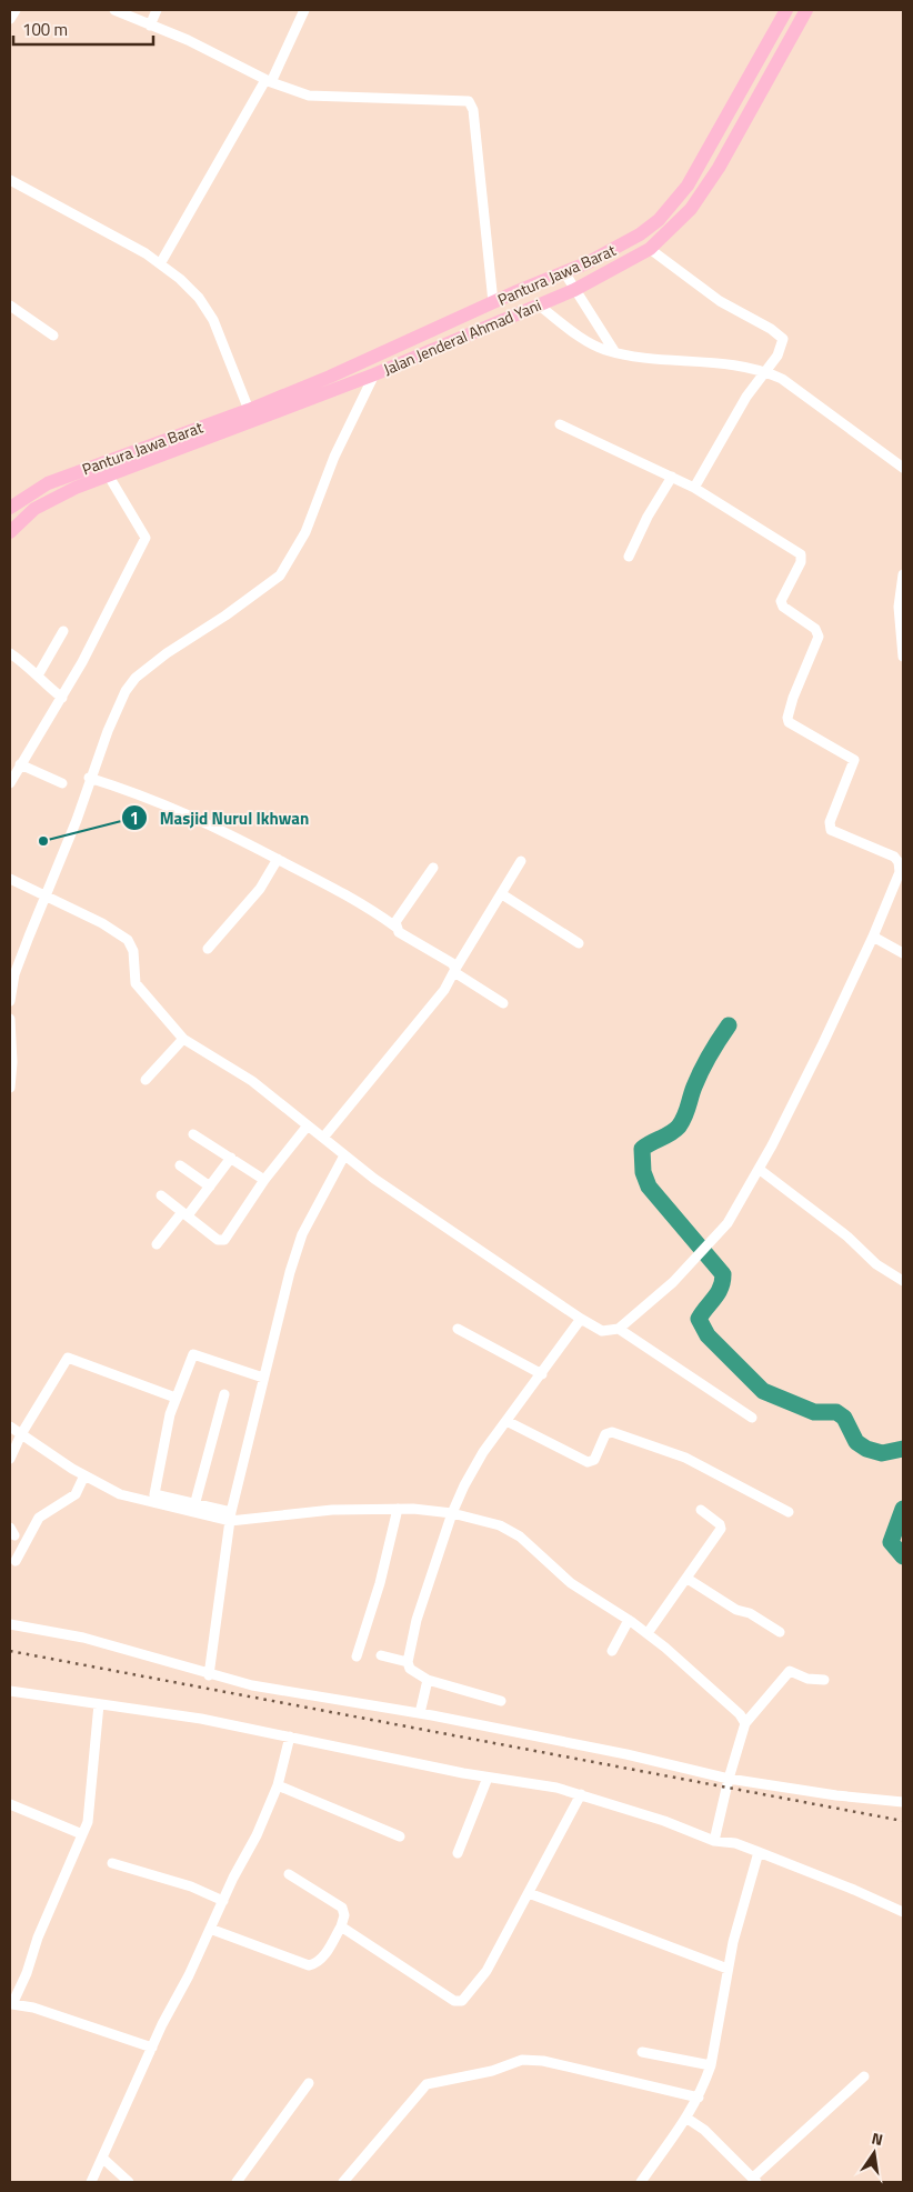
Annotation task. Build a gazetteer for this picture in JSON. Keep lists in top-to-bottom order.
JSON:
{
  "streets": {
    "highway": ["Pantura Jawa Barat", "Jalan Jenderal Ahmad Yani"]
  },
  "places": ["Masjid Nurul Ikhwan"],
  "scale_bar": "100 m",
  "north": "top"
}
